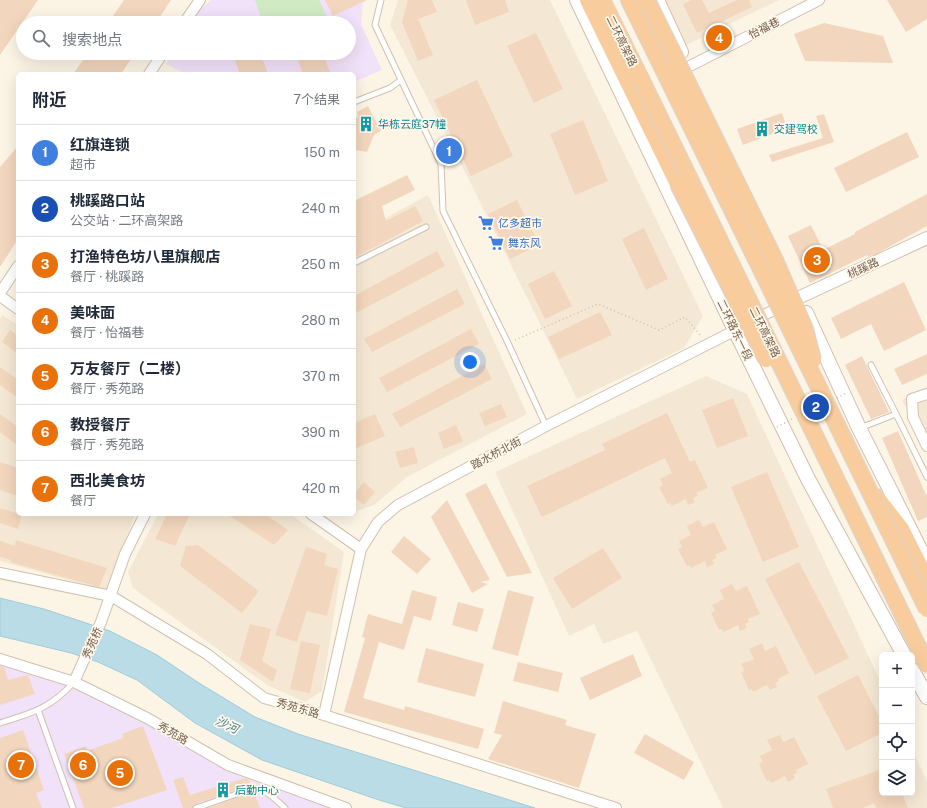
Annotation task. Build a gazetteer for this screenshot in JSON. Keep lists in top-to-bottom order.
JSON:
{
  "streets": {
    "highway": ["二环高架路"],
    "main road": ["二环路东一段"],
    "street": [
      "怡福巷",
      "桃蹊路",
      "踏水桥北街",
      "秀苑桥",
      "秀苑东路",
      "秀苑路"
    ]
  },
  "crossings": [
    ["桃蹊路", "踏水桥北街"],
    ["二环路东一段", "踏水桥北街"],
    ["踏水桥北街", "秀苑东路"],
    ["秀苑桥", "秀苑东路"],
    ["秀苑桥", "秀苑路"]
  ],
  "water": ["沙河"],
  "places": {
    "building": ["华栋云庭37幢", "交建驾校", "后勤中心"],
    "supermarket": ["亿多超市", "舞东风"]
  },
  "page": {
    "search": "搜索地点",
    "pins": [
      "4",
      "1",
      "3",
      "2",
      "6",
      "7",
      "5"
    ],
    "heading": ["附近", "7个结果"],
    "list": [
      {
        "mark": "1",
        "name": "红旗连锁",
        "note": "超市",
        "value": "150 m"
      },
      {
        "mark": "2",
        "name": "桃蹊路口站",
        "note": "公交站 · 二环高架路",
        "value": "240 m"
      },
      {
        "mark": "3",
        "name": "打渔特色坊八里旗舰店",
        "note": "餐厅 · 桃蹊路",
        "value": "250 m"
      },
      {
        "mark": "4",
        "name": "美味面",
        "note": "餐厅 · 怡福巷",
        "value": "280 m"
      },
      {
        "mark": "5",
        "name": "万友餐厅（二楼）",
        "note": "餐厅 · 秀苑路",
        "value": "370 m"
      },
      {
        "mark": "6",
        "name": "教授餐厅",
        "note": "餐厅 · 秀苑路",
        "value": "390 m"
      },
      {
        "mark": "7",
        "name": "西北美食坊",
        "note": "餐厅",
        "value": "420 m"
      }
    ],
    "map_buttons": ["+", "−"]
  }
}
